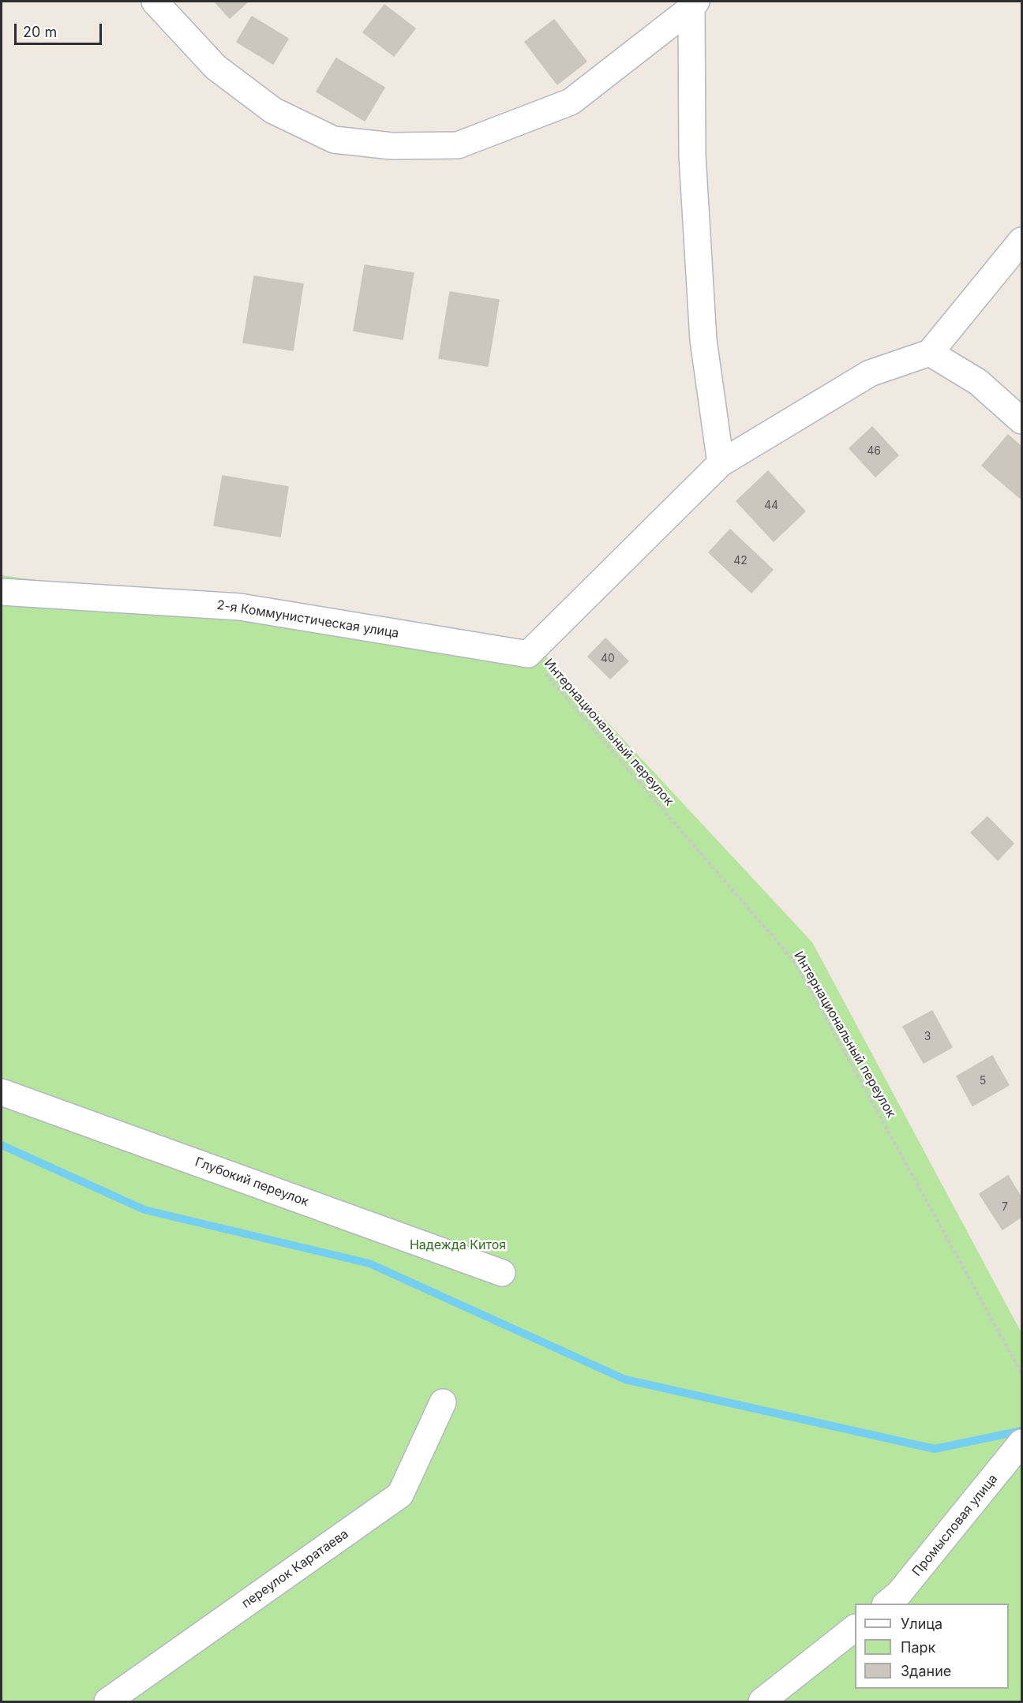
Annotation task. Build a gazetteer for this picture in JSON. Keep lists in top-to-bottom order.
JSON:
{
  "streets": {
    "street": [
      "2-я Коммунистическая улица",
      "Глубокий переулок",
      "Промысловая улица",
      "переулок Каратаева"
    ],
    "path": ["Интернациональный переулок"]
  },
  "crossings": [
    ["2-я Коммунистическая улица", "Интернациональный переулок"]
  ],
  "parks": ["Надежда Китоя"],
  "house_numbers": [
    "46",
    "44",
    "42",
    "40",
    "3",
    "5",
    "7"
  ],
  "legend": ["Улица", "Парк", "Здание"],
  "scale_bar": "20 m"
}
